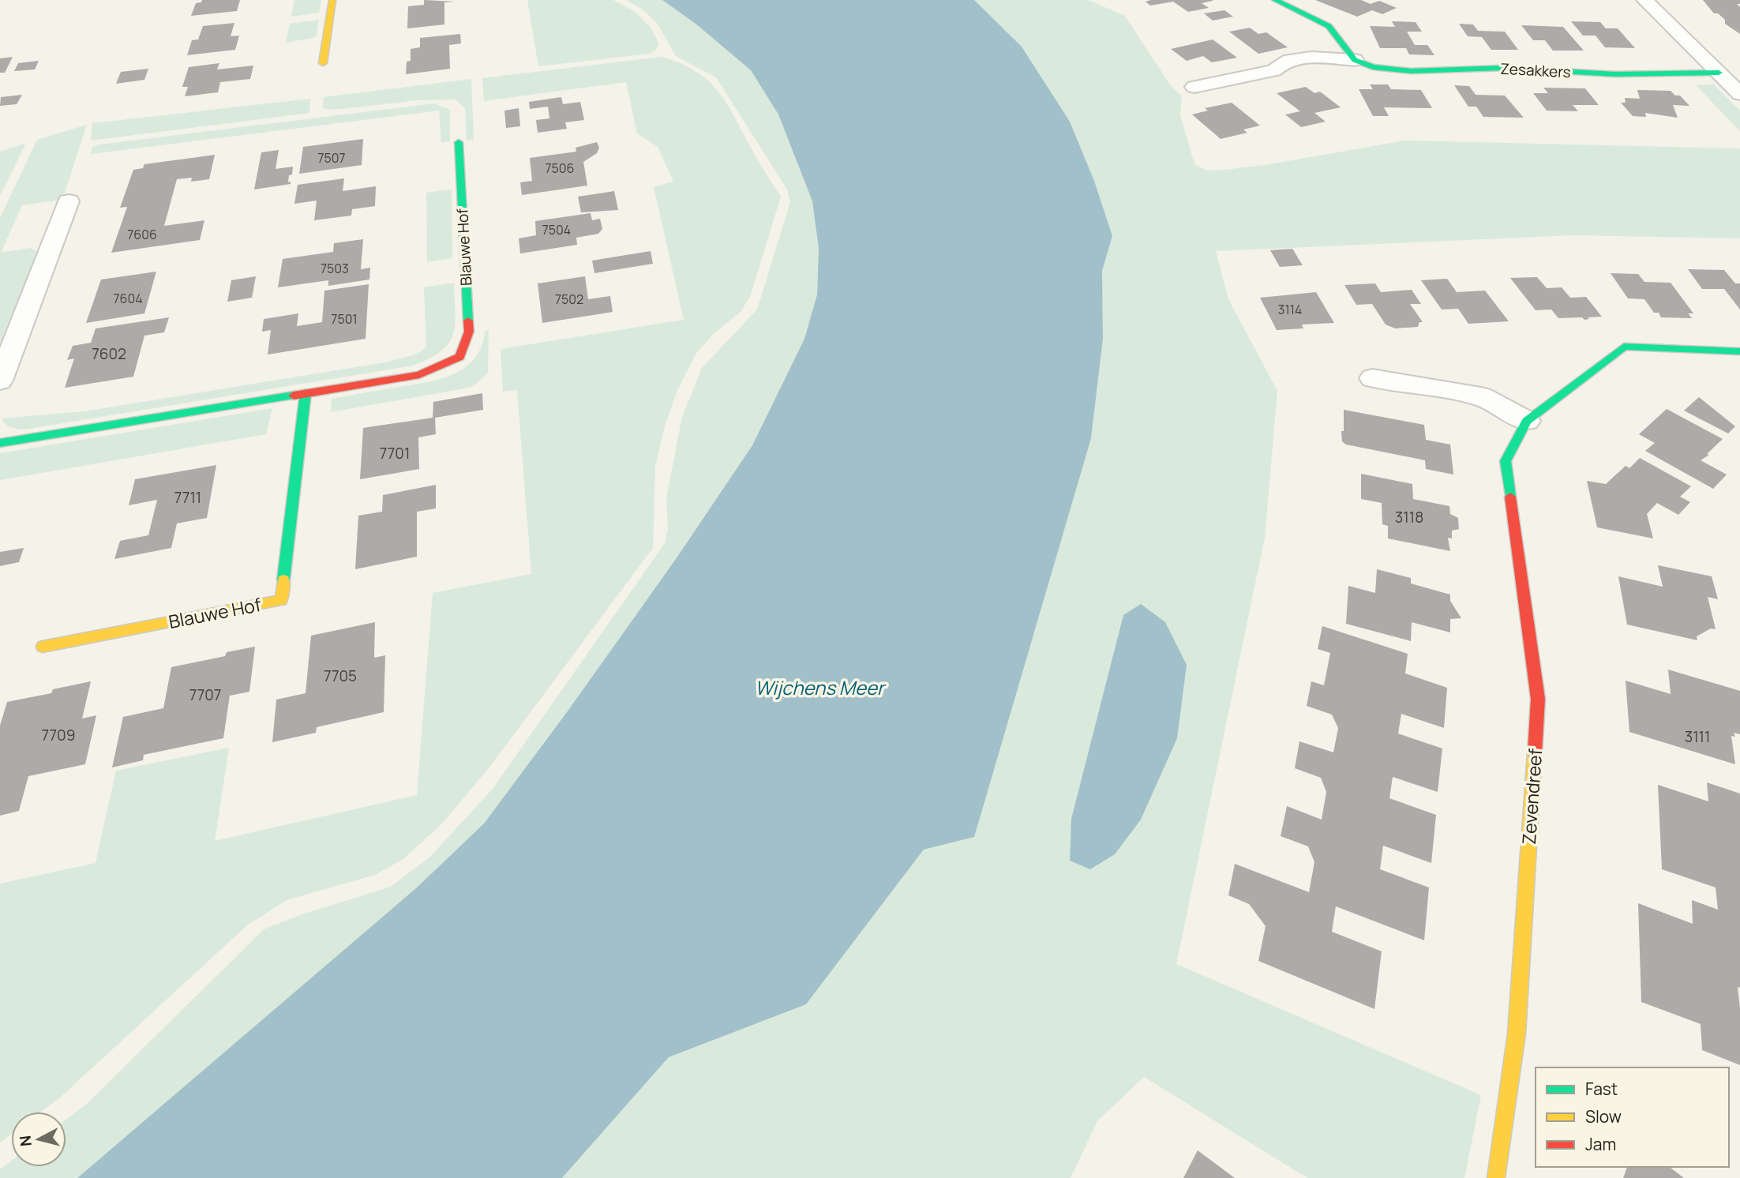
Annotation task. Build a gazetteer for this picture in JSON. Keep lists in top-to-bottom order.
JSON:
{
  "streets": {
    "street": ["Zesakkers", "Blauwe Hof", "Zevendreef"]
  },
  "water": ["Wijchens Meer"],
  "house_numbers": [
    "7507",
    "7506",
    "7504",
    "7606",
    "7503",
    "7604",
    "7502",
    "3114",
    "7501",
    "7602",
    "7701",
    "7711",
    "3118",
    "7705",
    "7707",
    "7709",
    "3111"
  ],
  "legend": ["Fast", "Slow", "Jam"],
  "north": "left"
}
